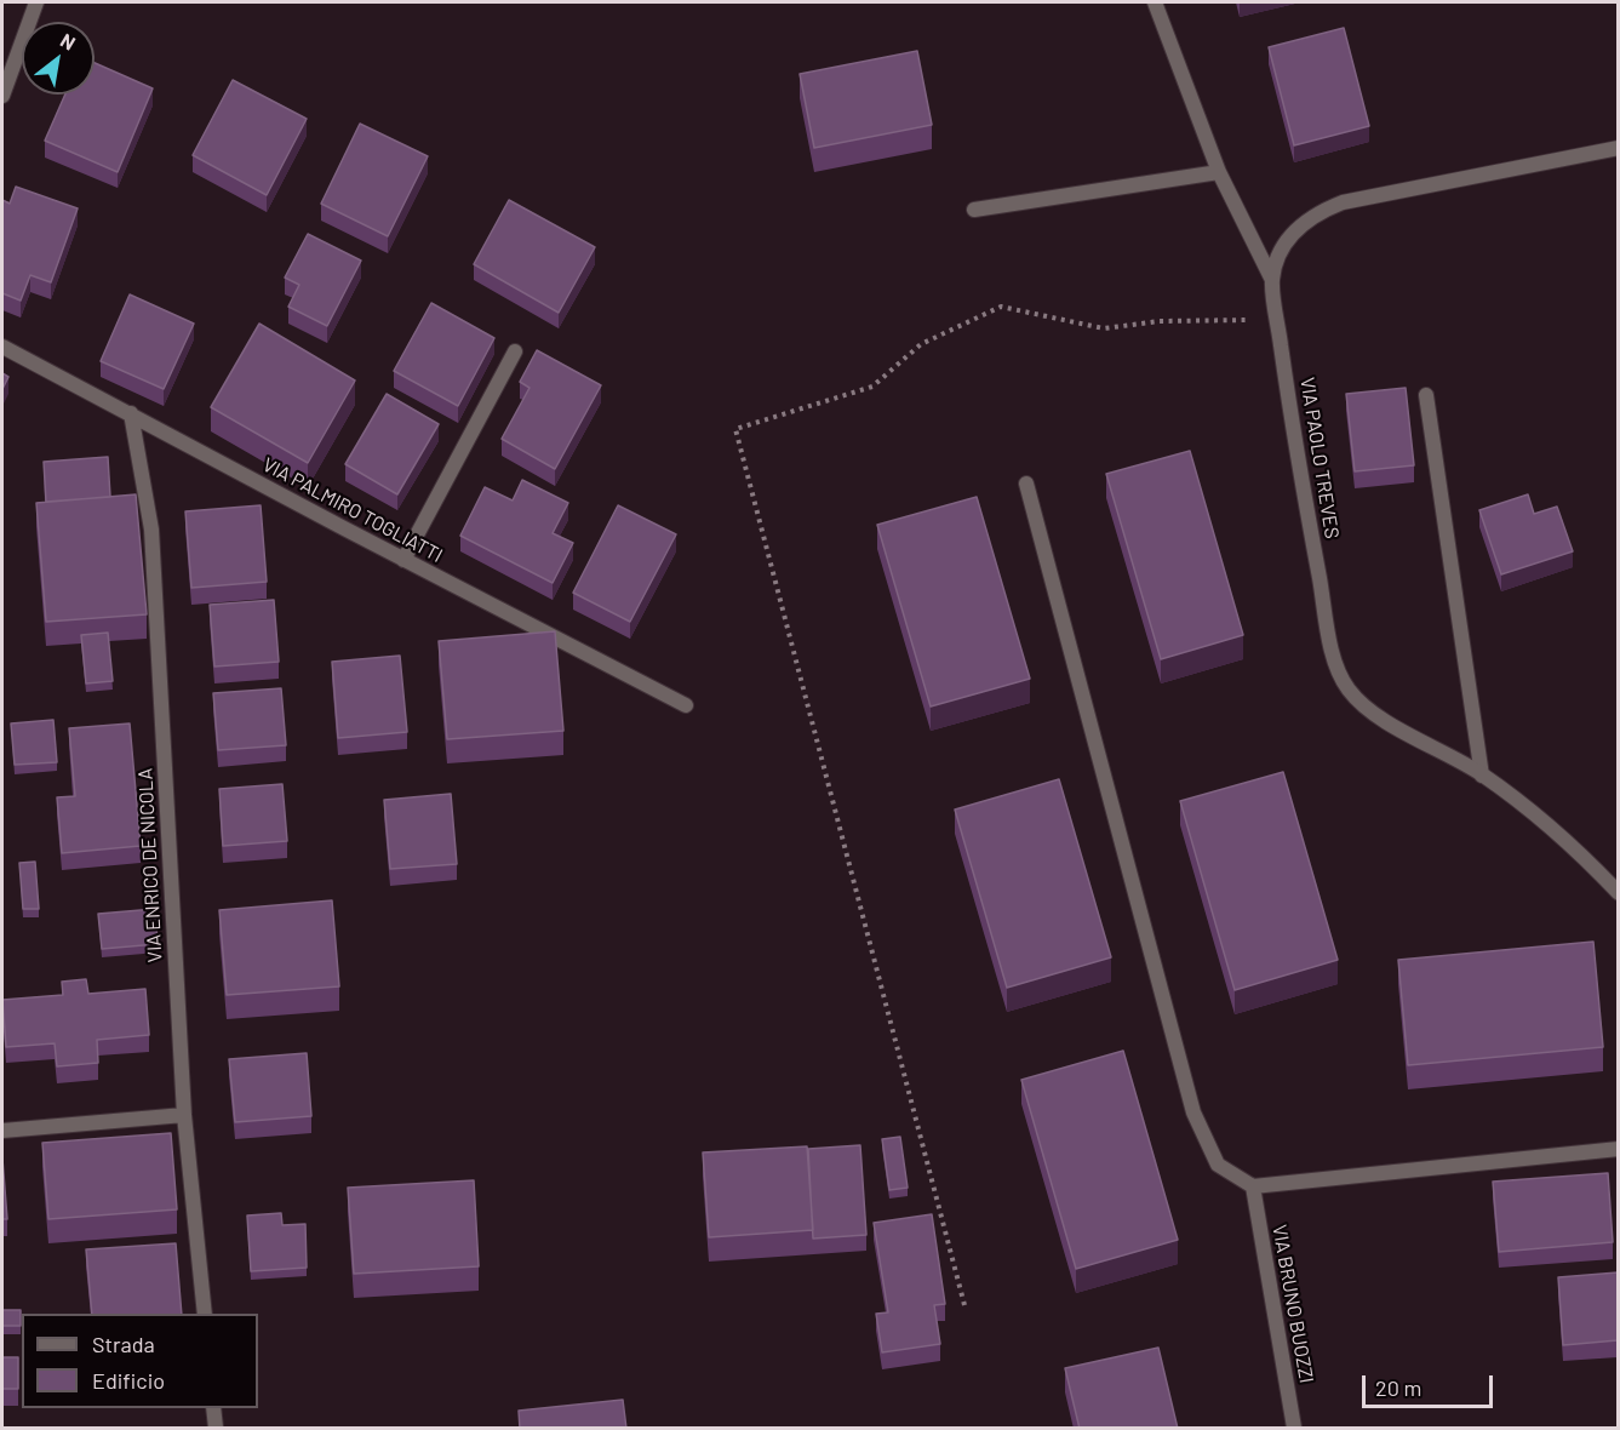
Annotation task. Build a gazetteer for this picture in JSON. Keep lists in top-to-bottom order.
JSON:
{
  "streets": {
    "street": [
      "VIA PAOLO TREVES",
      "VIA PALMIRO TOGLIATTI",
      "VIA ENRICO DE NICOLA",
      "VIA BRUNO BUOZZI"
    ]
  },
  "crossings": [
    ["VIA PALMIRO TOGLIATTI", "VIA ENRICO DE NICOLA"]
  ],
  "legend": ["Strada", "Edificio"],
  "scale_bar": "20 m",
  "north": "top right"
}
